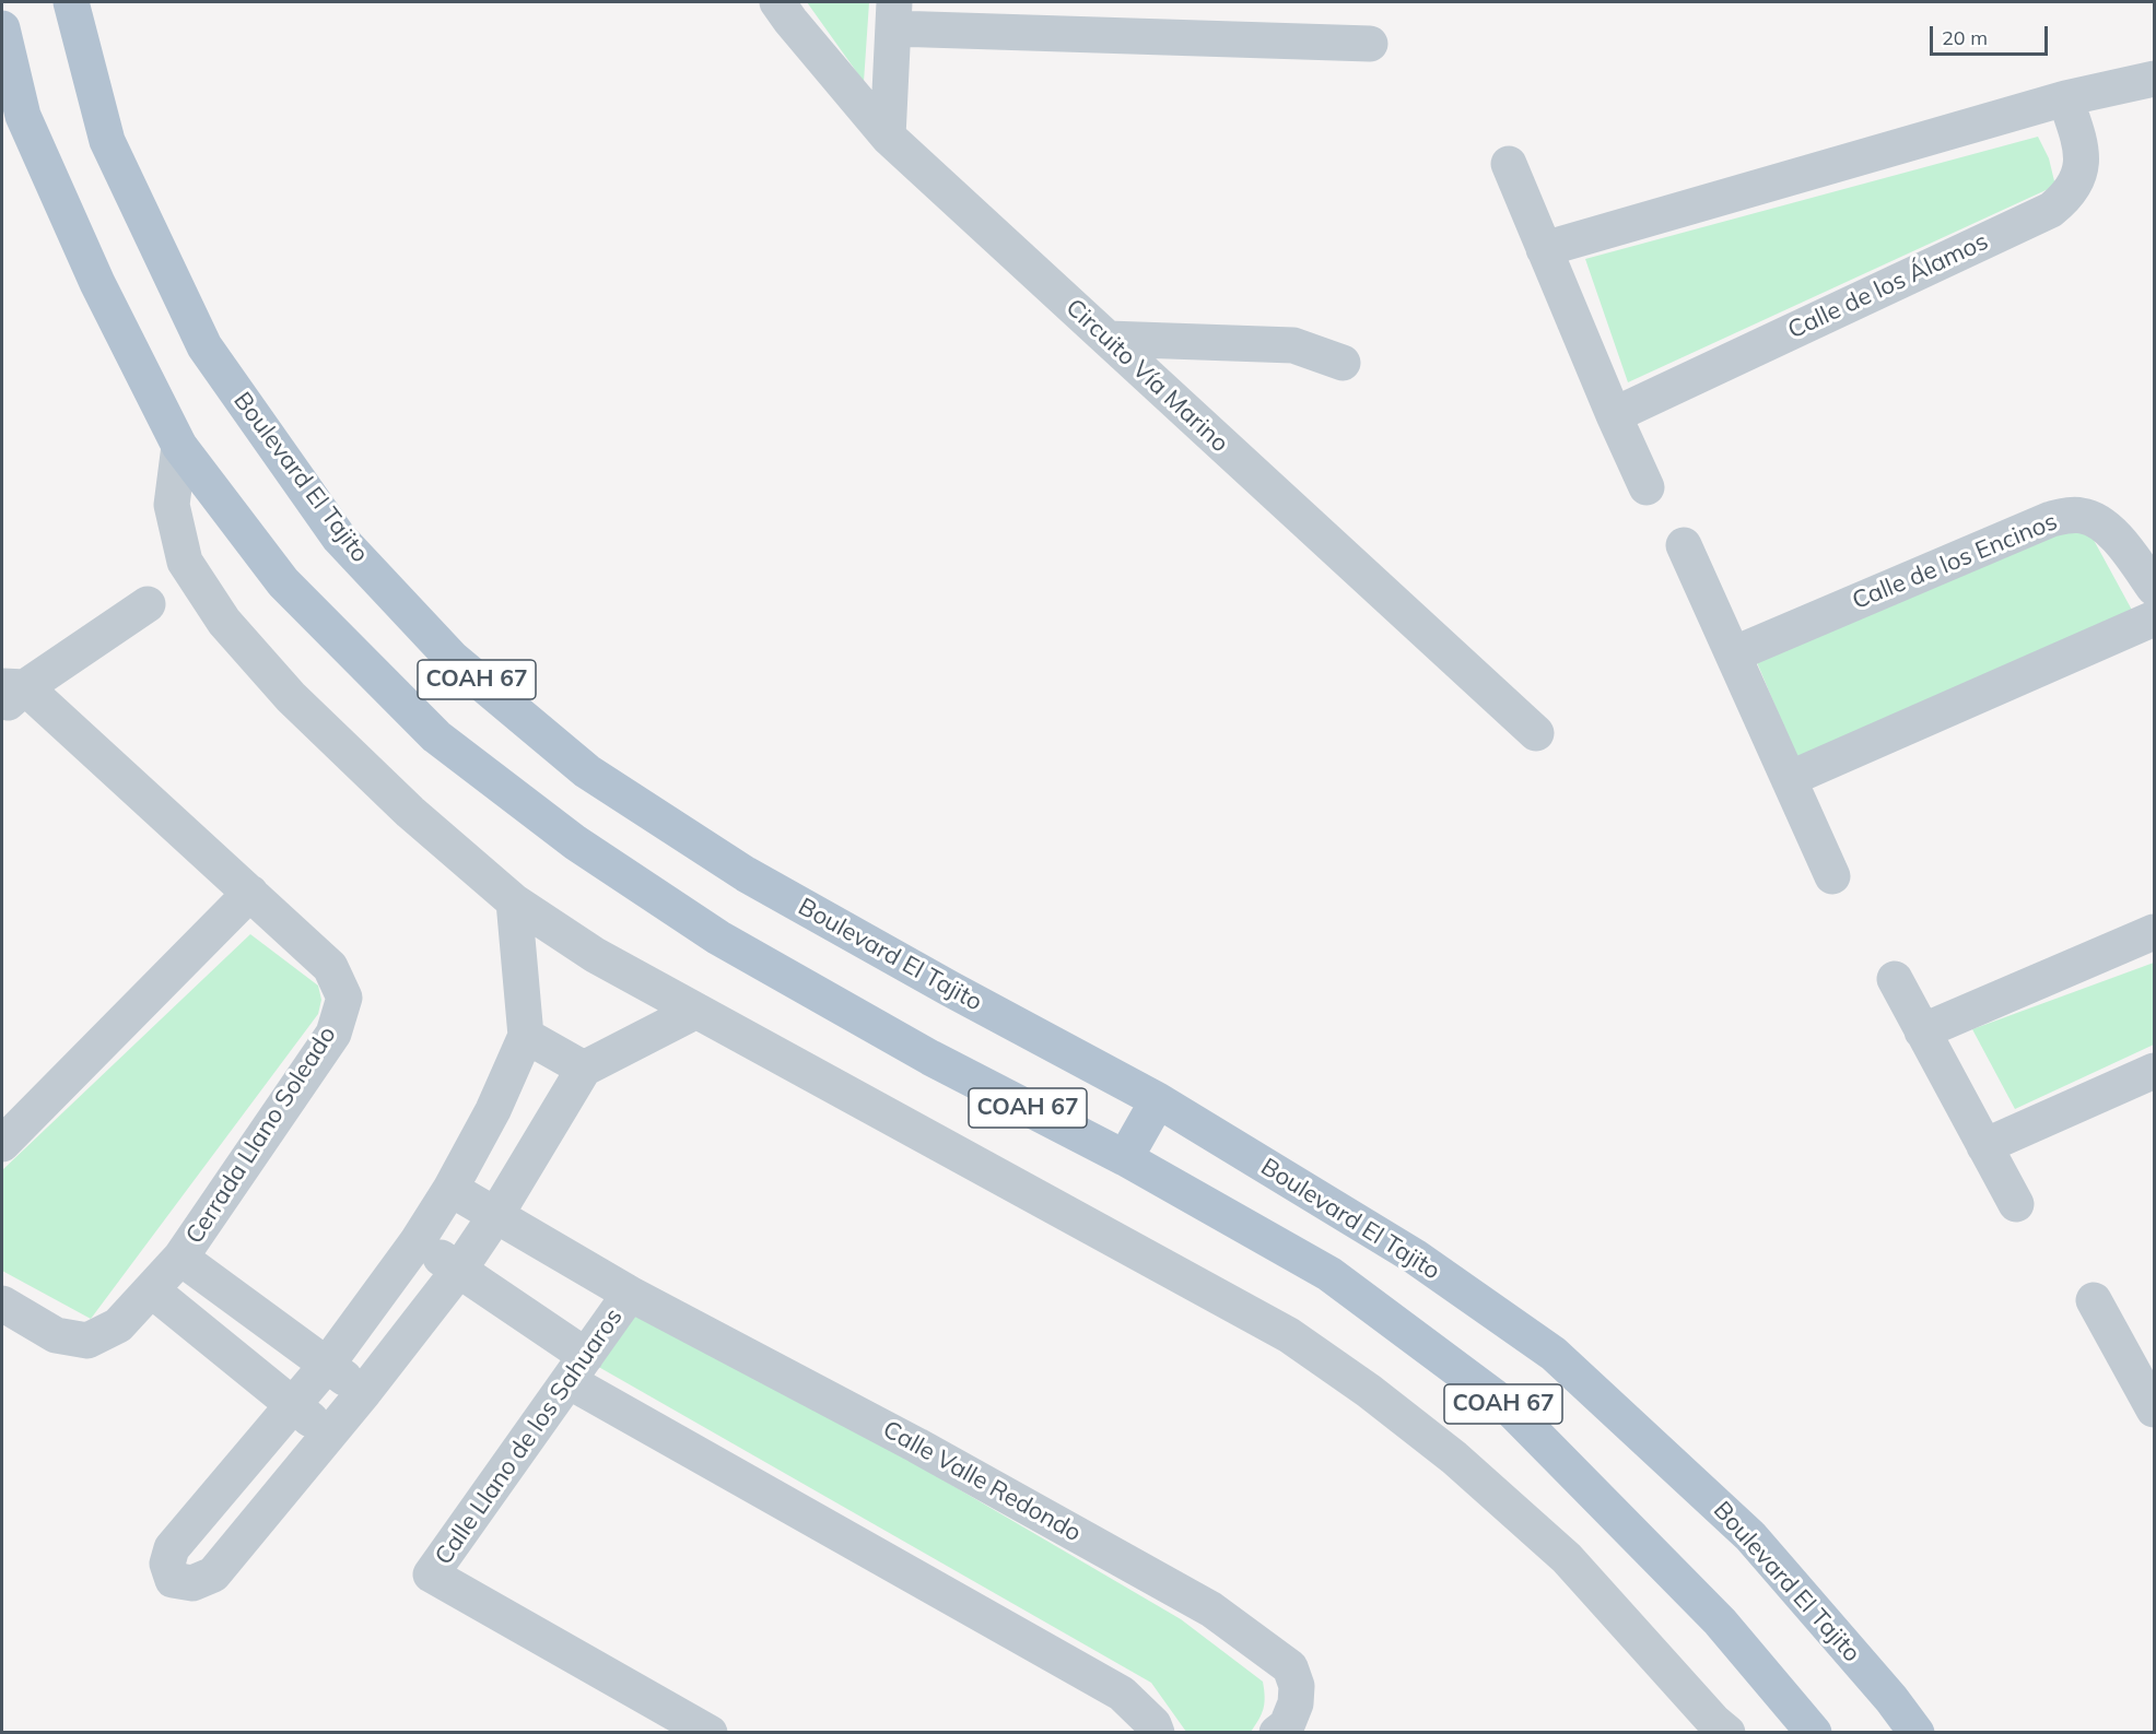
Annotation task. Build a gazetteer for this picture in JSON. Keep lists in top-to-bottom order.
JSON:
{
  "streets": {
    "main road": ["Boulevard El Tajito", "COAH 67"],
    "street": [
      "Calle de los Álamos",
      "Circuito Vía Marino",
      "Calle de los Encinos",
      "Cerrada Llano Soleado",
      "Calle Llano de los Sahuaros",
      "Calle Valle Redondo"
    ]
  },
  "crossings": [
    ["Calle Llano de los Sahuaros", "Calle Valle Redondo"]
  ],
  "scale_bar": "20 m"
}
